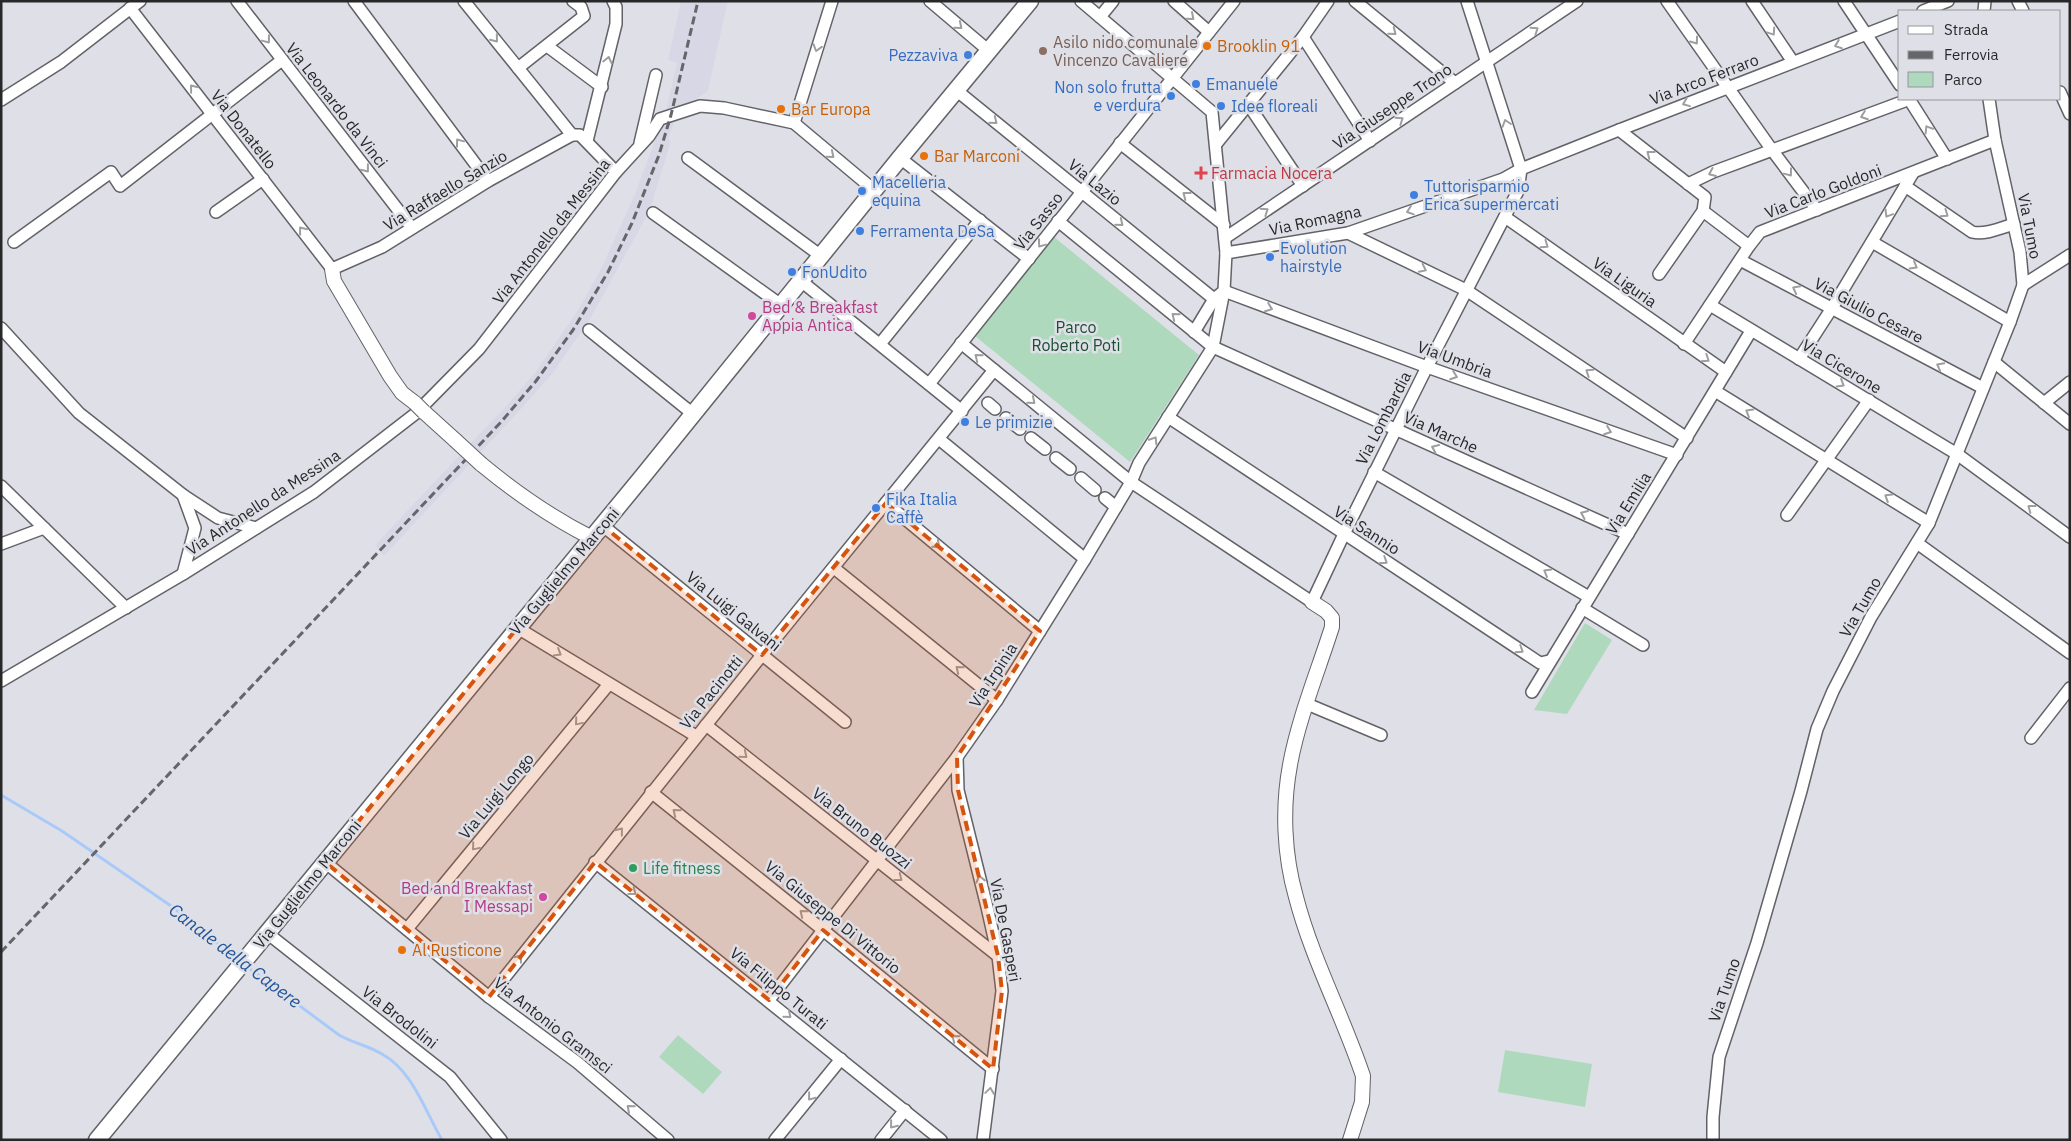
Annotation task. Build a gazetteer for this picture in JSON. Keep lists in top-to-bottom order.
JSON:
{
  "streets": {
    "main road": ["Via Guglielmo Marconi"],
    "street": [
      "Via Arco Ferraro",
      "Via Leonardo da Vinci",
      "Via Giuseppe Trono",
      "Via Donatello",
      "Via Lazio",
      "Via Raffaello Sanzio",
      "Via Carlo Goldoni",
      "Via Romagna",
      "Via Sasso",
      "Via Tumo",
      "Via Antonello da Messina",
      "Via Liguria",
      "Via Giulio Cesare",
      "Via Umbria",
      "Via Cicerone",
      "Via Lombardia",
      "Via Marche",
      "Via Emilia",
      "Via Sannio",
      "Via Luigi Galvani",
      "Via Irpinia",
      "Via Pacinotti",
      "Via Luigi Longo",
      "Via Bruno Buozzi",
      "Via Giuseppe Di Vittorio",
      "Via De Gasperi",
      "Via Filippo Turati",
      "Via Brodolini",
      "Via Antonio Gramsci"
    ]
  },
  "crossings": [
    ["Via Arco Ferraro", "Via Romagna"],
    ["Via Arco Ferraro", "Via Lombardia"],
    ["Via Leonardo da Vinci", "Via Raffaello Sanzio"],
    ["Via Donatello", "Via Raffaello Sanzio"],
    ["Via Lazio", "Via Sasso"],
    ["Via Lazio", "Via Guglielmo Marconi"],
    ["Via Carlo Goldoni", "Via Tumo"],
    ["Via Carlo Goldoni", "Via Liguria"],
    ["Via Carlo Goldoni", "Via Giulio Cesare"],
    ["Via Carlo Goldoni", "Via Cicerone"],
    ["Via Romagna", "Via Lombardia"],
    ["Via Sasso", "Via Marche"],
    ["Via Tumo", "Via Giulio Cesare"],
    ["Via Tumo", "Via Cicerone"],
    ["Via Liguria", "Via Lombardia"],
    ["Via Liguria", "Via Emilia"],
    ["Via Umbria", "Via Lombardia"],
    ["Via Umbria", "Via Emilia"],
    ["Via Cicerone", "Via Emilia"],
    ["Via Lombardia", "Via Marche"],
    ["Via Lombardia", "Via Sannio"],
    ["Via Marche", "Via Emilia"],
    ["Via Marche", "Via Irpinia"],
    ["Via Emilia", "Via Sannio"],
    ["Via Sannio", "Via Irpinia"],
    ["Via Guglielmo Marconi", "Via Luigi Galvani"],
    ["Via Guglielmo Marconi", "Via Brodolini"],
    ["Via Guglielmo Marconi", "Via Antonio Gramsci"],
    ["Via Luigi Galvani", "Via Pacinotti"],
    ["Via Irpinia", "Via Bruno Buozzi"],
    ["Via Irpinia", "Via Giuseppe Di Vittorio"],
    ["Via Irpinia", "Via De Gasperi"],
    ["Via Irpinia", "Via Filippo Turati"],
    ["Via Pacinotti", "Via Bruno Buozzi"],
    ["Via Pacinotti", "Via Giuseppe Di Vittorio"],
    ["Via Pacinotti", "Via Filippo Turati"],
    ["Via Pacinotti", "Via Antonio Gramsci"],
    ["Via Luigi Longo", "Via Antonio Gramsci"],
    ["Via Bruno Buozzi", "Via De Gasperi"],
    ["Via Giuseppe Di Vittorio", "Via De Gasperi"]
  ],
  "one_way": [
    "Via Giuseppe Trono",
    "Via Donatello",
    "Via Romagna",
    "Via Luigi Longo",
    "Via Bruno Buozzi",
    "Via Giuseppe Di Vittorio",
    "Via De Gasperi",
    "Via Filippo Turati",
    "Via Antonio Gramsci"
  ],
  "water": ["Canale della Capere"],
  "parks": ["Parco Roberto Potì"],
  "places": {
    "other": [
      "Brooklin 91",
      "Asilo nido comunale Vincenzo Cavaliere",
      "Pezzaviva",
      "Emanuele",
      "Non solo frutta e verdura",
      "Idee floreali",
      "Bar Europa",
      "Bar Marconi",
      "Macelleria equina",
      "Tuttorisparmio Erica supermercati",
      "Ferramenta DeSa",
      "Evolution hairstyle",
      "FonUdito",
      "Bed & Breakfast Appia Antica",
      "Le primizie",
      "Fika Italia Caffè",
      "Life fitness",
      "Bed and Breakfast I Messapi",
      "Al Rusticone"
    ],
    "health": ["Farmacia Nocera"]
  },
  "legend": ["Strada", "Ferrovia", "Parco"]
}
